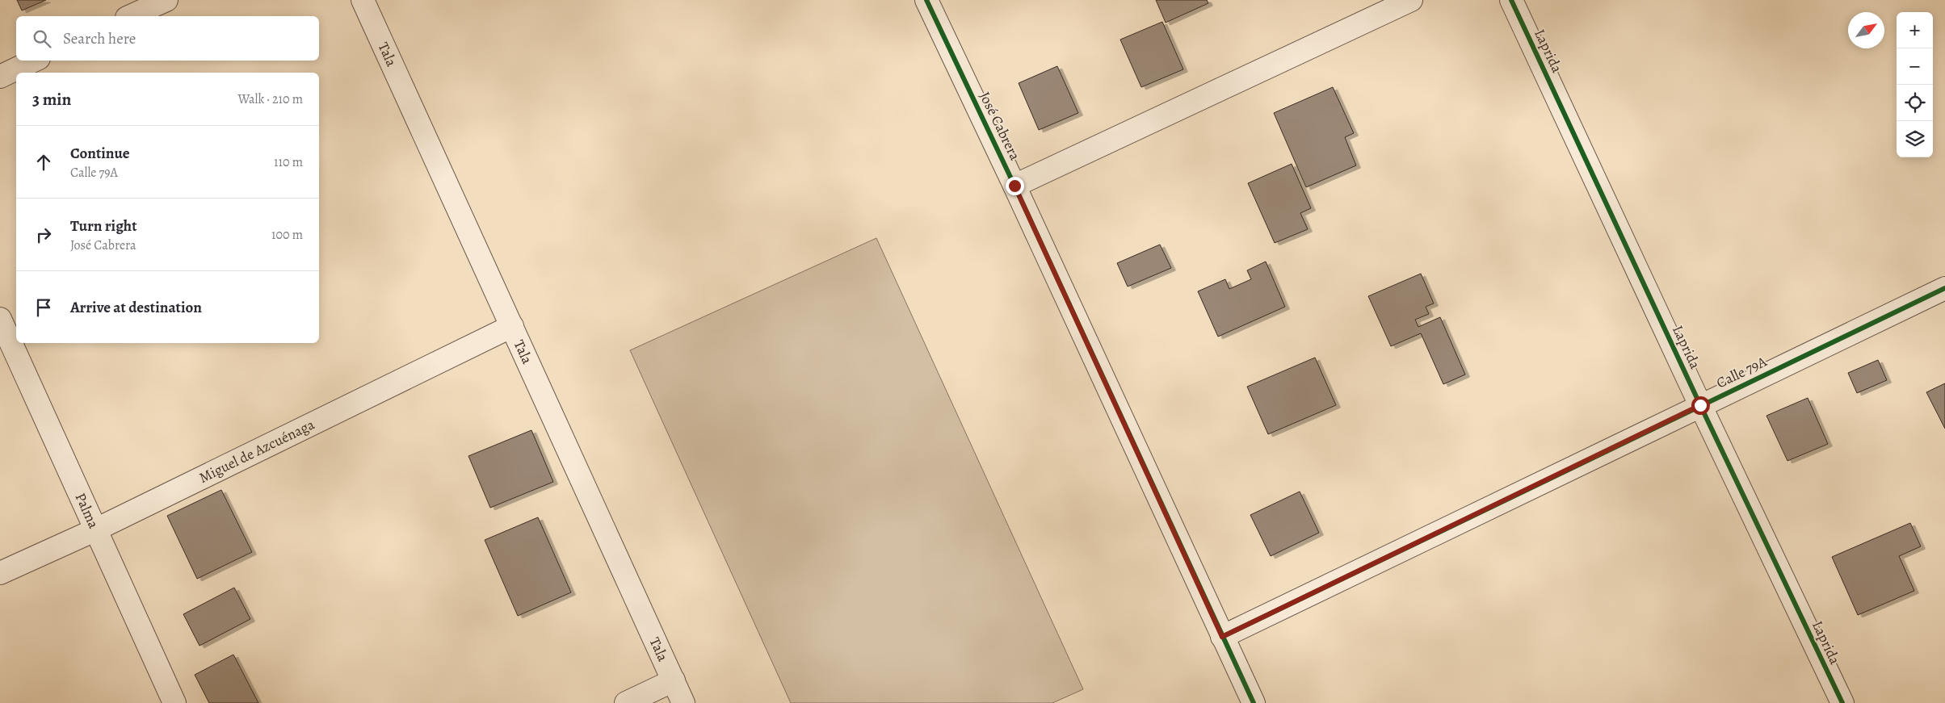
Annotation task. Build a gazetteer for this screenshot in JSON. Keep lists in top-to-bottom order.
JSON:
{
  "streets": {
    "street": [
      "Laprida",
      "Tala",
      "José Cabrera",
      "Calle 79A",
      "Miguel de Azcuénaga",
      "Palma"
    ]
  },
  "crossings": [
    ["Laprida", "Calle 79A"],
    ["Tala", "Miguel de Azcuénaga"],
    ["José Cabrera", "Calle 79A"],
    ["Miguel de Azcuénaga", "Palma"]
  ],
  "north": "top right",
  "page": {
    "map_buttons": ["+", "−"],
    "search": "Search here",
    "heading": ["3 min", "Walk · 210 m"],
    "list": [
      ["Continue", "Calle 79A", "110 m"],
      ["Turn right", "José Cabrera", "100 m"],
      "Arrive at destination"
    ]
  }
}
